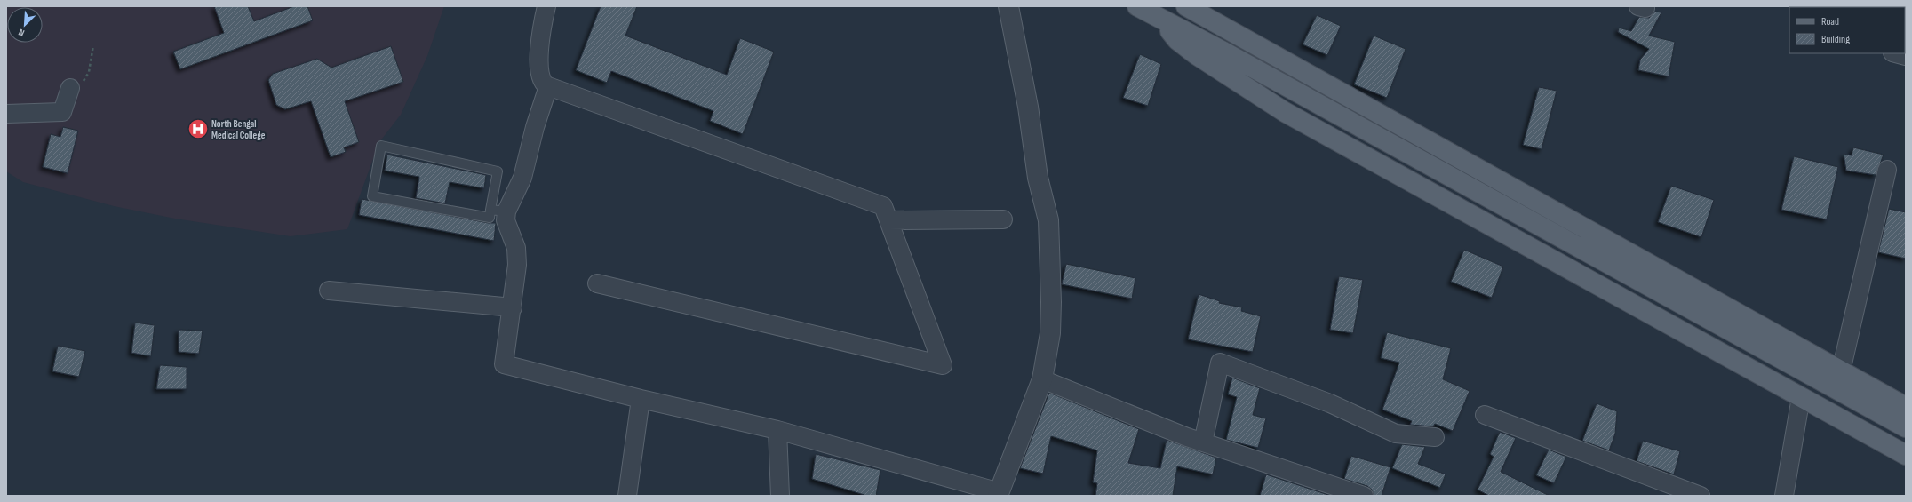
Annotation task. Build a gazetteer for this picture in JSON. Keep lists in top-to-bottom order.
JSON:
{
  "places": {
    "hospital": ["North Bengal Medical College"]
  },
  "legend": ["Road", "Building"],
  "north": "bottom left"
}
